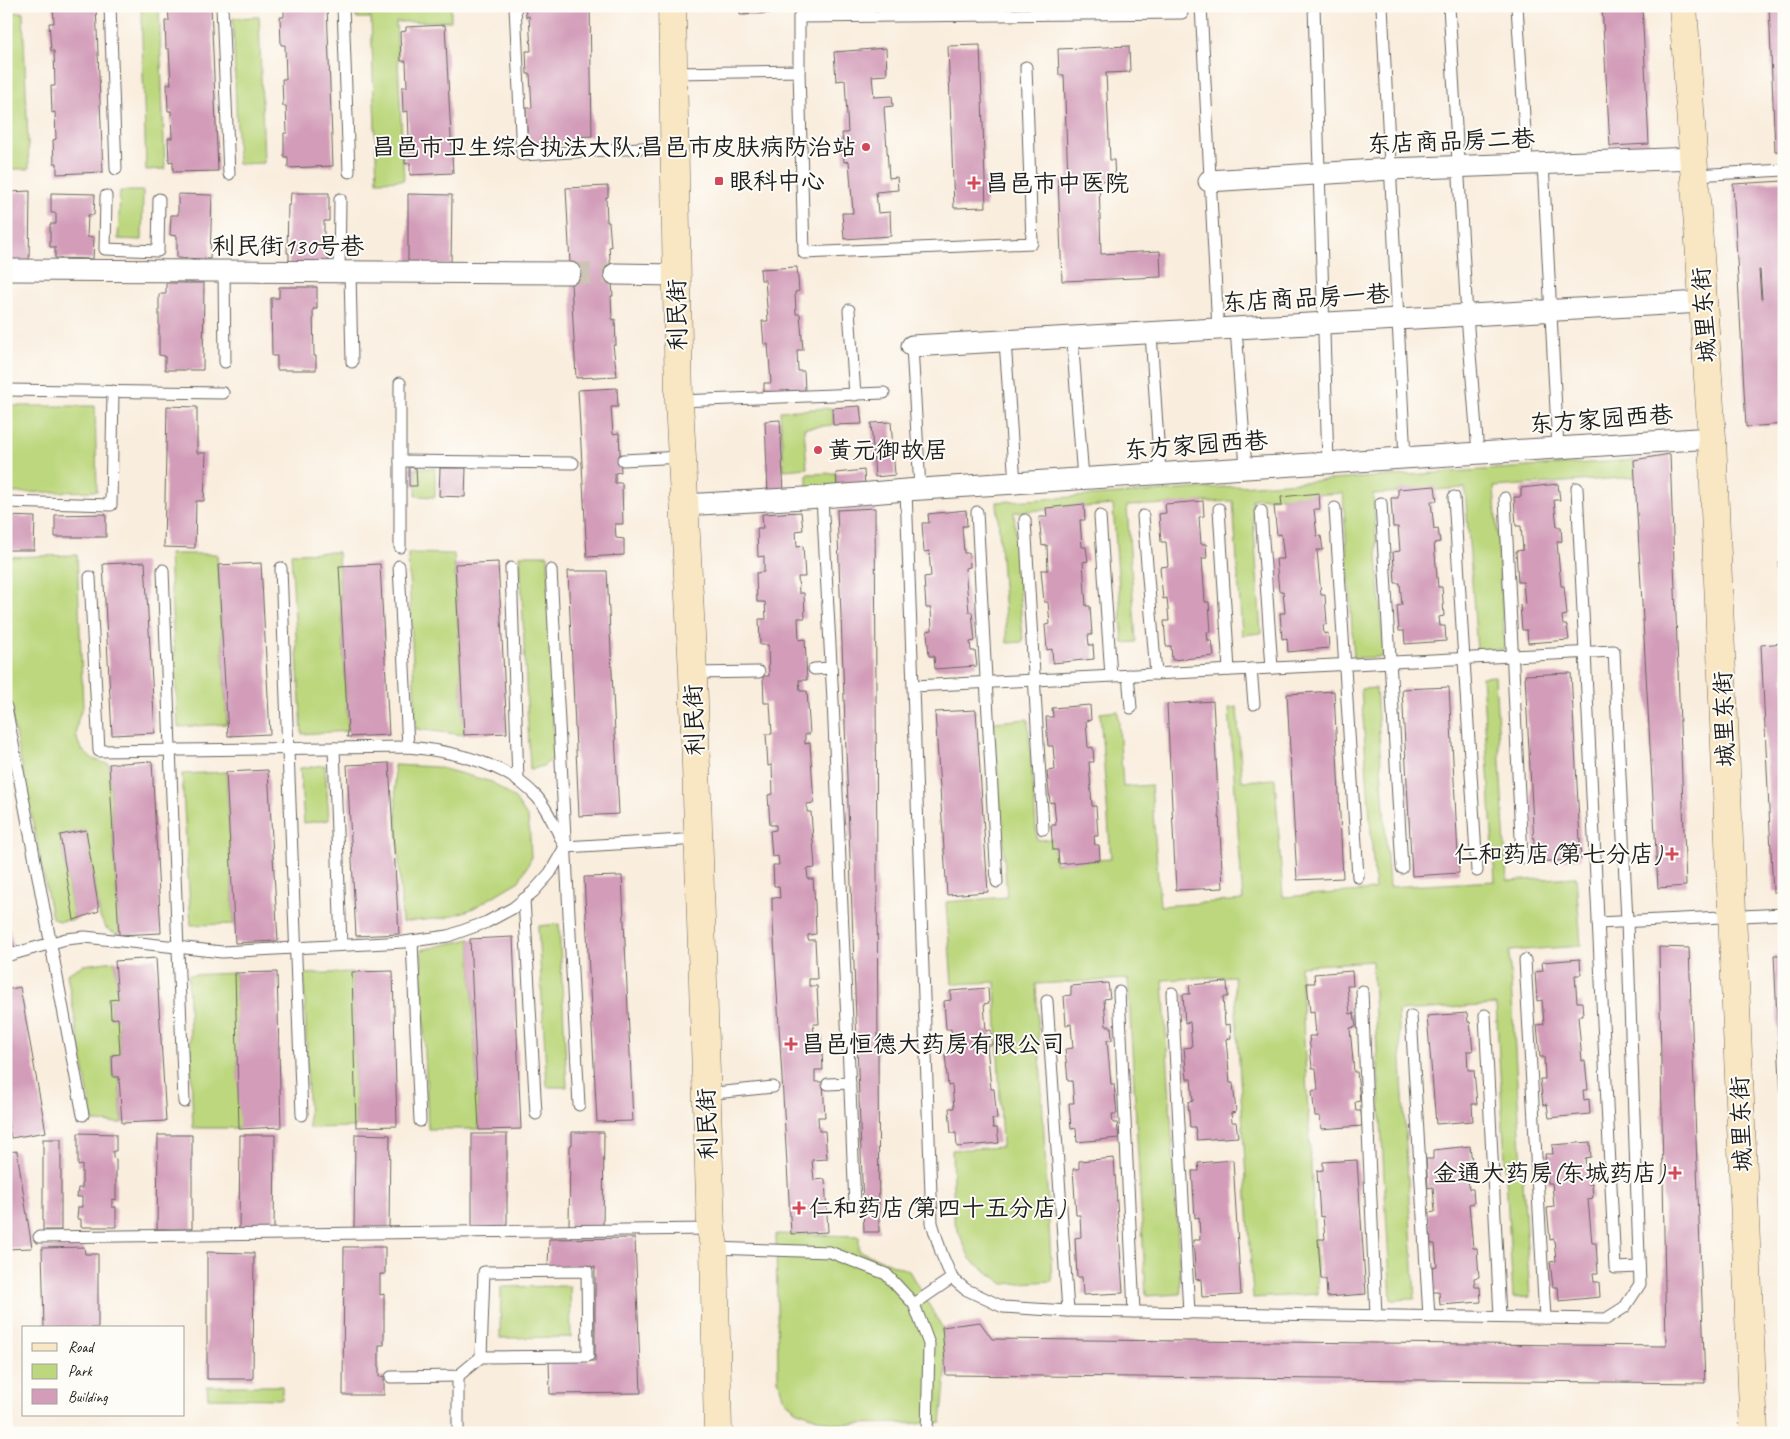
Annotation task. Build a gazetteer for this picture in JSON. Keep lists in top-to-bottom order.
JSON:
{
  "streets": {
    "street": [
      "东店商品房二巷",
      "利民街130号巷",
      "东店商品房一巷",
      "利民街",
      "城里东街",
      "东方家园西巷"
    ]
  },
  "crossings": [
    ["东店商品房二巷", "城里东街"],
    ["东店商品房一巷", "城里东街"],
    ["利民街", "东方家园西巷"],
    ["城里东街", "东方家园西巷"]
  ],
  "places": {
    "other": ["昌邑市卫生综合执法大队;昌邑市皮肤病防治站", "黄元御故居"],
    "transit": ["眼科中心"],
    "health": [
      "昌邑市中医院",
      "仁和药店(第七分店)",
      "昌邑恒德大药房有限公司",
      "金通大药房(东城药店)",
      "仁和药店(第四十五分店)"
    ]
  },
  "legend": ["Road", "Park", "Building"]
}
